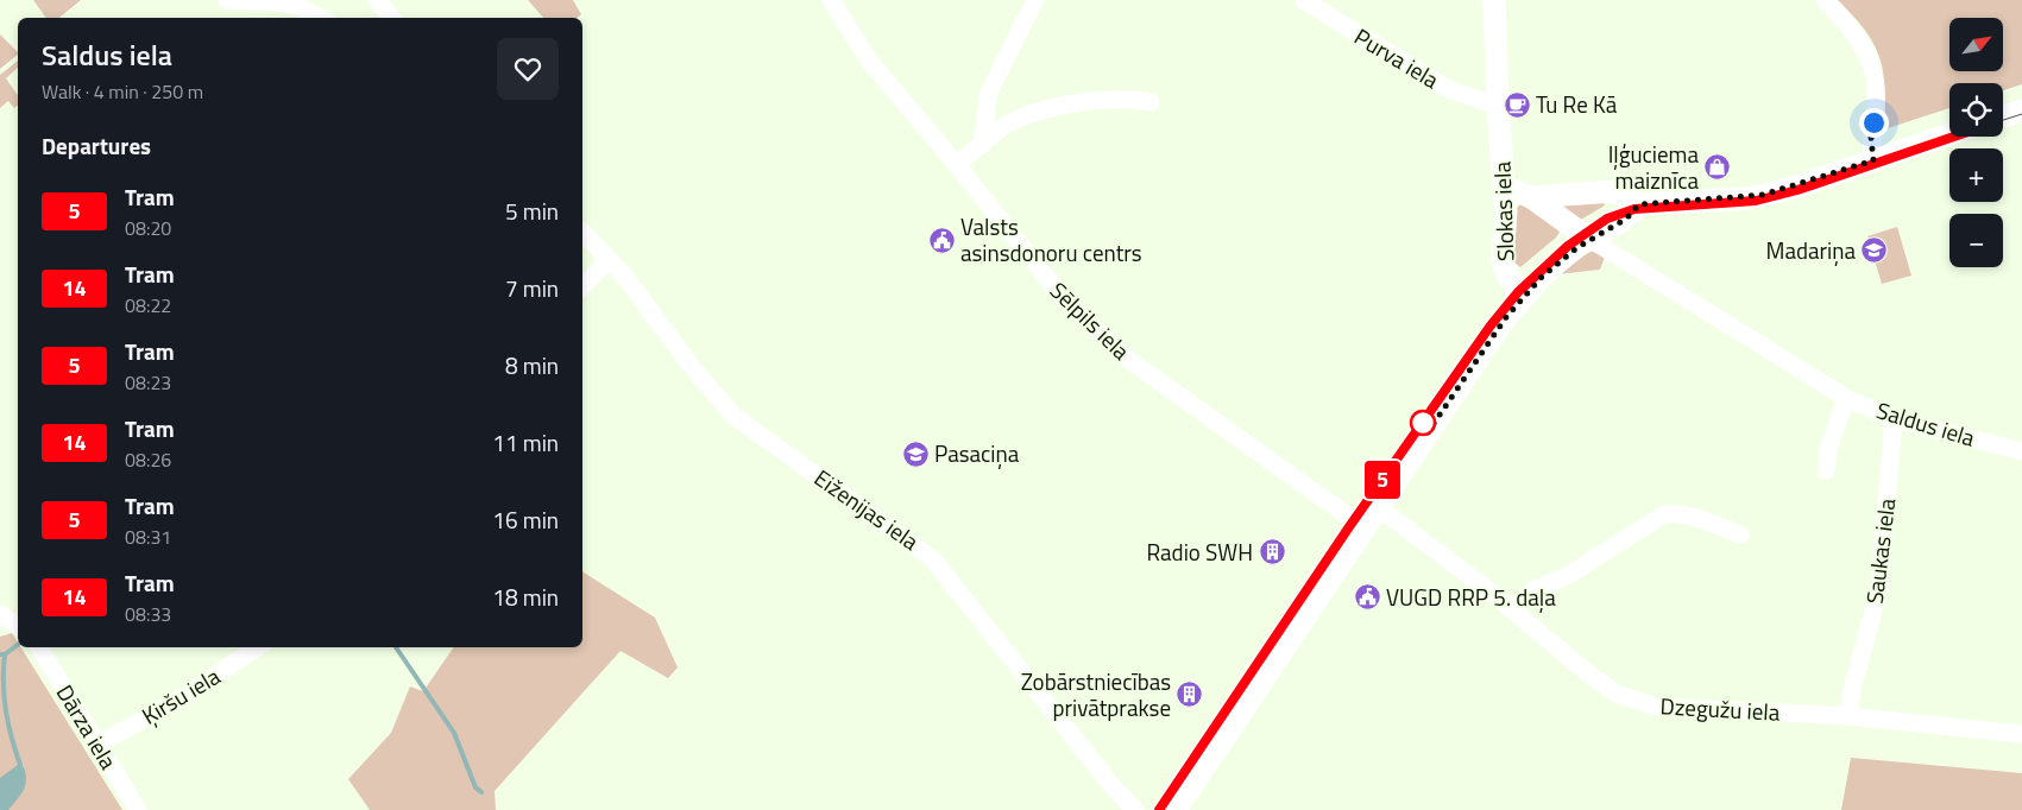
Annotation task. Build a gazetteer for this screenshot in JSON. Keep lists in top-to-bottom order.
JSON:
{
  "streets": {
    "street": [
      "Purva iela",
      "Slokas iela",
      "Sēlpils iela",
      "Saldus iela",
      "Eiženijas iela",
      "Saukas iela",
      "Ķiršu iela",
      "Dzegužu iela",
      "Dārza iela"
    ]
  },
  "crossings": [
    ["Purva iela", "Slokas iela"],
    ["Saldus iela", "Saukas iela"],
    ["Saukas iela", "Dzegužu iela"],
    ["Ķiršu iela", "Dārza iela"]
  ],
  "places": {
    "cafe": ["Tu Re Kā"],
    "shop": ["Iļģuciema maiznīca"],
    "public building": ["Valsts asinsdonoru centrs", "VUGD RRP 5. daļa"],
    "school or university": ["Madariņa", "Pasaciņa"],
    "building": ["Radio SWH", "Zobārstniecības privātprakse"]
  },
  "lines": ["tram line 5"],
  "north": "top right",
  "page": {
    "on_map": "5",
    "map_buttons": ["+", "−"],
    "heading": [
      ["Saldus iela", "Walk · 4 min · 250 m"],
      "Departures"
    ],
    "list": [
      {
        "mark": "5",
        "name": "Tram",
        "note": "08:20",
        "value": "5 min"
      },
      {
        "mark": "14",
        "name": "Tram",
        "note": "08:22",
        "value": "7 min"
      },
      {
        "mark": "5",
        "name": "Tram",
        "note": "08:23",
        "value": "8 min"
      },
      {
        "mark": "14",
        "name": "Tram",
        "note": "08:26",
        "value": "11 min"
      },
      {
        "mark": "5",
        "name": "Tram",
        "note": "08:31",
        "value": "16 min"
      },
      {
        "mark": "14",
        "name": "Tram",
        "note": "08:33",
        "value": "18 min"
      }
    ]
  }
}
